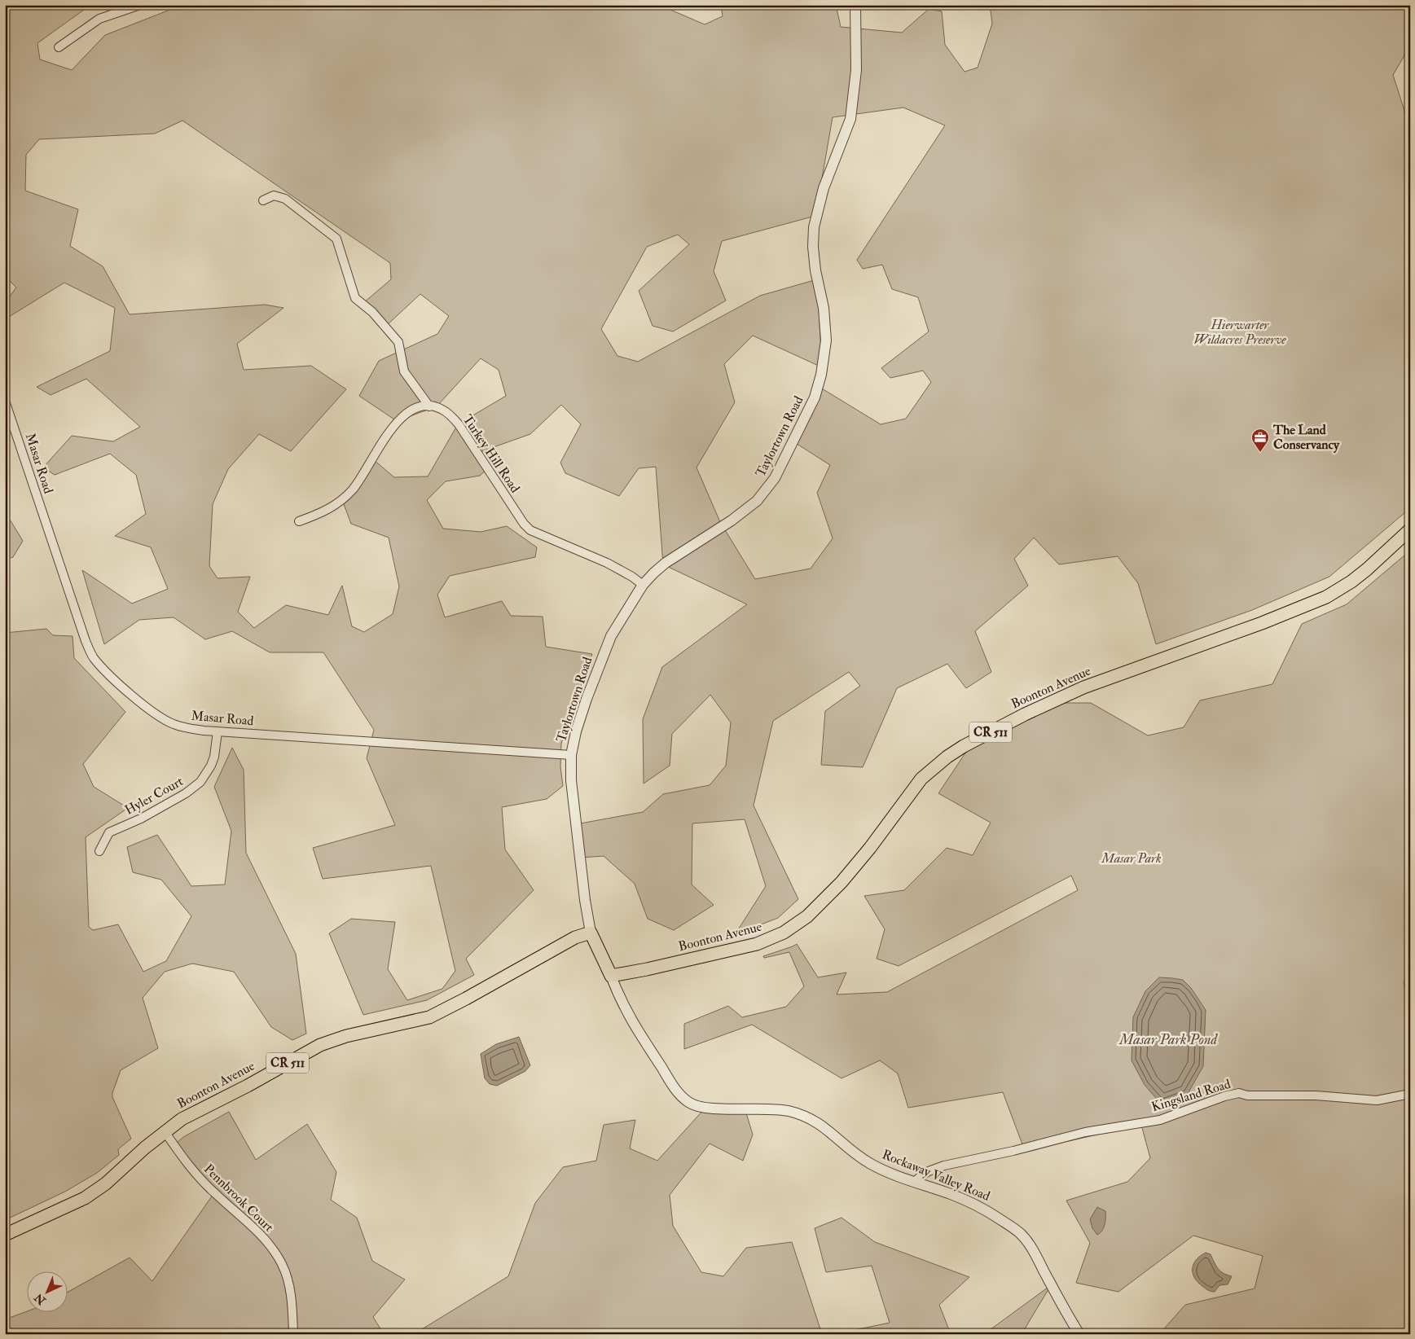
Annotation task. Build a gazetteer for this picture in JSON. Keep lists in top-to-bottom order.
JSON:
{
  "streets": {
    "main road": ["Boonton Avenue", "CR 511", "Rockaway Valley Road"],
    "street": [
      "Taylortown Road",
      "Turkey Hill Road",
      "Masar Road",
      "Hyler Court",
      "Kingsland Road",
      "Pennbrook Court"
    ]
  },
  "crossings": [
    ["Taylortown Road", "Turkey Hill Road"],
    ["Taylortown Road", "Masar Road"],
    ["Taylortown Road", "Boonton Avenue"],
    ["Taylortown Road", "Rockaway Valley Road"],
    ["Masar Road", "Hyler Court"],
    ["Boonton Avenue", "Rockaway Valley Road"],
    ["Boonton Avenue", "Pennbrook Court"],
    ["Kingsland Road", "Rockaway Valley Road"]
  ],
  "water": ["Masar Park Pond"],
  "parks": ["Hierwarter Wildacres Preserve", "Masar Park"],
  "places": {
    "office": ["The Land Conservancy"]
  },
  "north": "bottom left"
}
